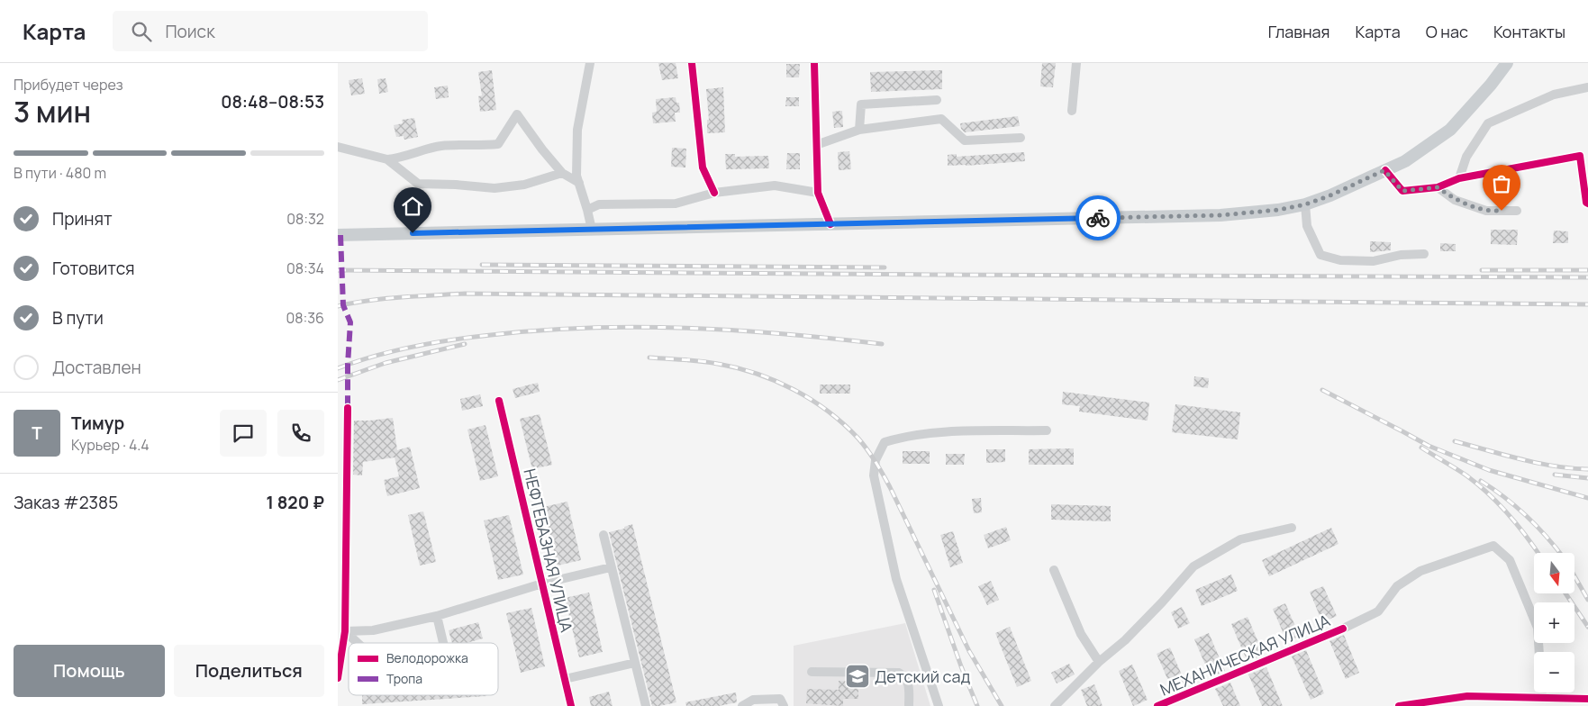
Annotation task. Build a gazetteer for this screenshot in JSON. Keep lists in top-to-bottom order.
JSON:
{
  "streets": {
    "street": ["НЕФТЕБАЗНАЯ УЛИЦА", "МЕХАНИЧЕСКАЯ УЛИЦА"]
  },
  "places": {
    "school or university": ["Детский сад"]
  },
  "legend": ["Велодорожка", "Тропа"],
  "north": "bottom",
  "page": {
    "header": "Карта",
    "search": "Поиск",
    "nav": [
      "Главная",
      "Карта",
      "О нас",
      "Контакты"
    ],
    "heading": ["3 мин", "Прибудет через", "08:48–08:53"],
    "panel": [
      "Тимур",
      "Курьер · 4.4",
      "Заказ #2385",
      "1 820 ₽"
    ],
    "bar": "В пути · 480 m",
    "list": [
      ["Принят", "08:32"],
      ["Готовится", "08:34"],
      ["В пути", "08:36"],
      "Доставлен"
    ],
    "round": "Т",
    "map_buttons": ["+", "−"],
    "buttons": ["Помощь", "Поделиться"]
  }
}
